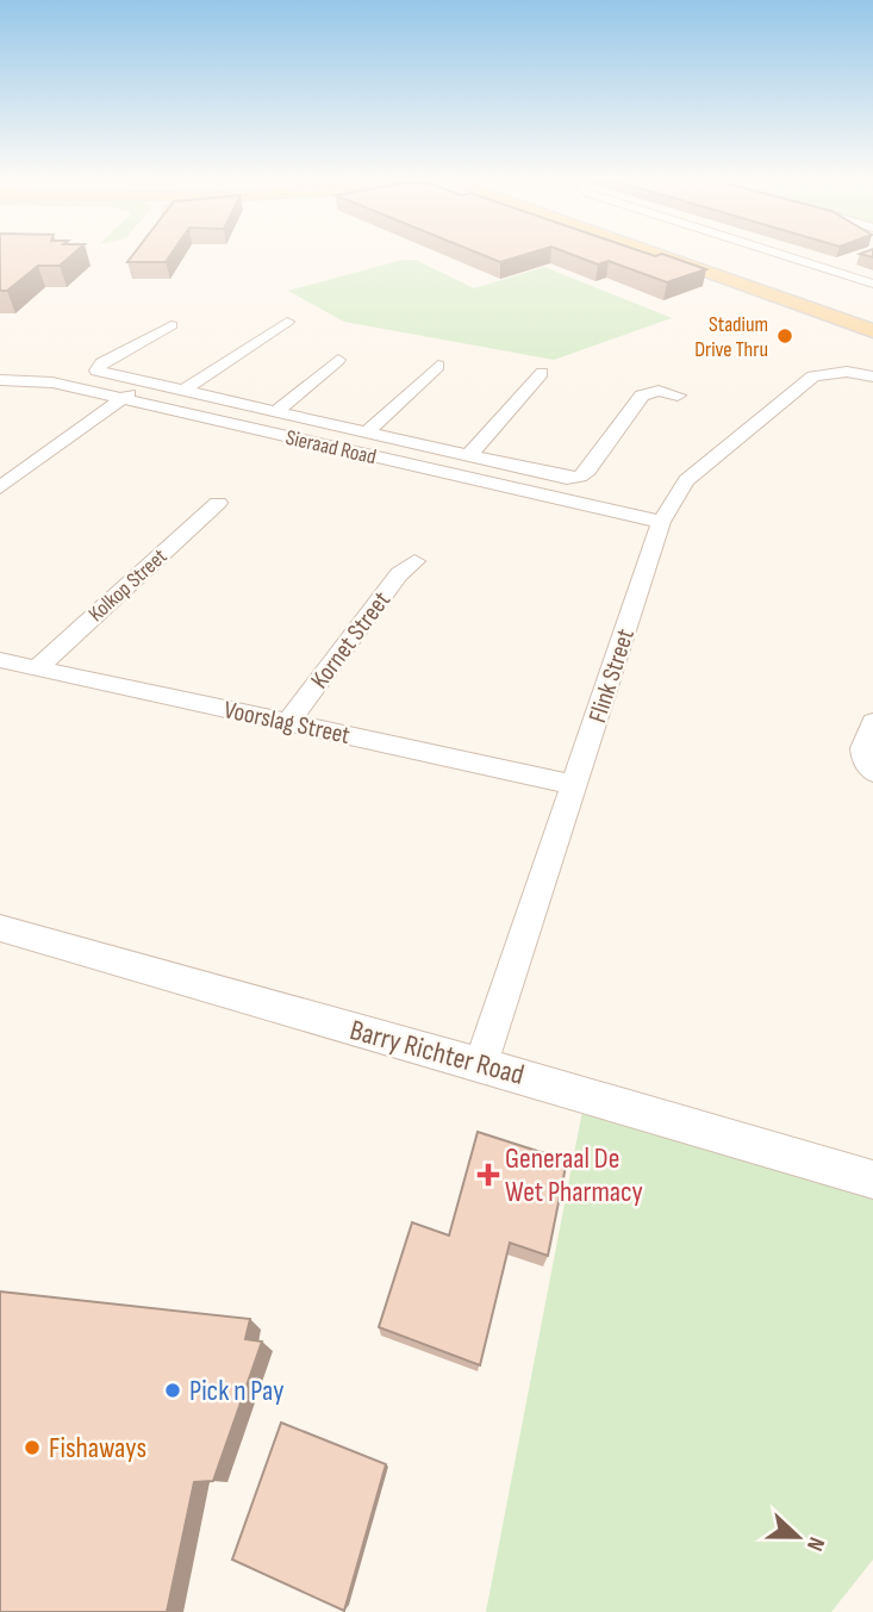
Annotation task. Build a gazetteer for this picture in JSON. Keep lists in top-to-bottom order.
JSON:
{
  "streets": {
    "street": [
      "Sieraad Road",
      "Kolkop Street",
      "Kornet Street",
      "Flink Street",
      "Voorslag Street",
      "Barry Richter Road"
    ]
  },
  "crossings": [
    ["Sieraad Road", "Flink Street"],
    ["Kolkop Street", "Voorslag Street"],
    ["Kornet Street", "Voorslag Street"],
    ["Flink Street", "Voorslag Street"],
    ["Flink Street", "Barry Richter Road"]
  ],
  "places": {
    "other": ["Stadium Drive Thru", "Pick n Pay", "Fishaways"],
    "health": ["Generaal De Wet Pharmacy"]
  },
  "north": "right"
}
